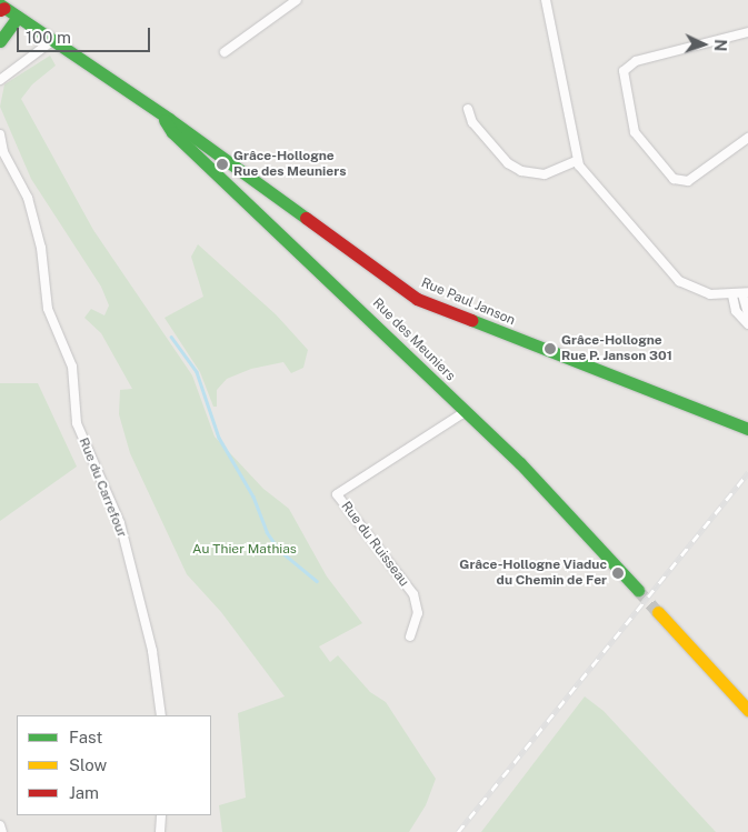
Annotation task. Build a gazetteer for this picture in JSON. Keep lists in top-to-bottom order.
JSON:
{
  "streets": {
    "main road": ["Rue Paul Janson", "Rue des Meuniers"],
    "street": ["Rue du Carrefour", "Rue du Ruisseau"]
  },
  "crossings": [
    ["Rue Paul Janson", "Rue des Meuniers"],
    ["Rue des Meuniers", "Rue du Ruisseau"]
  ],
  "parks": ["Au Thier Mathias"],
  "places": ["Grâce-Hollogne Rue des Meuniers", "Grâce-Hollogne Rue P. Janson 301", "Grâce-Hollogne Viaduc du Chemin de Fer"],
  "legend": ["Fast", "Slow", "Jam"],
  "scale_bar": "100 m",
  "north": "right"
}
